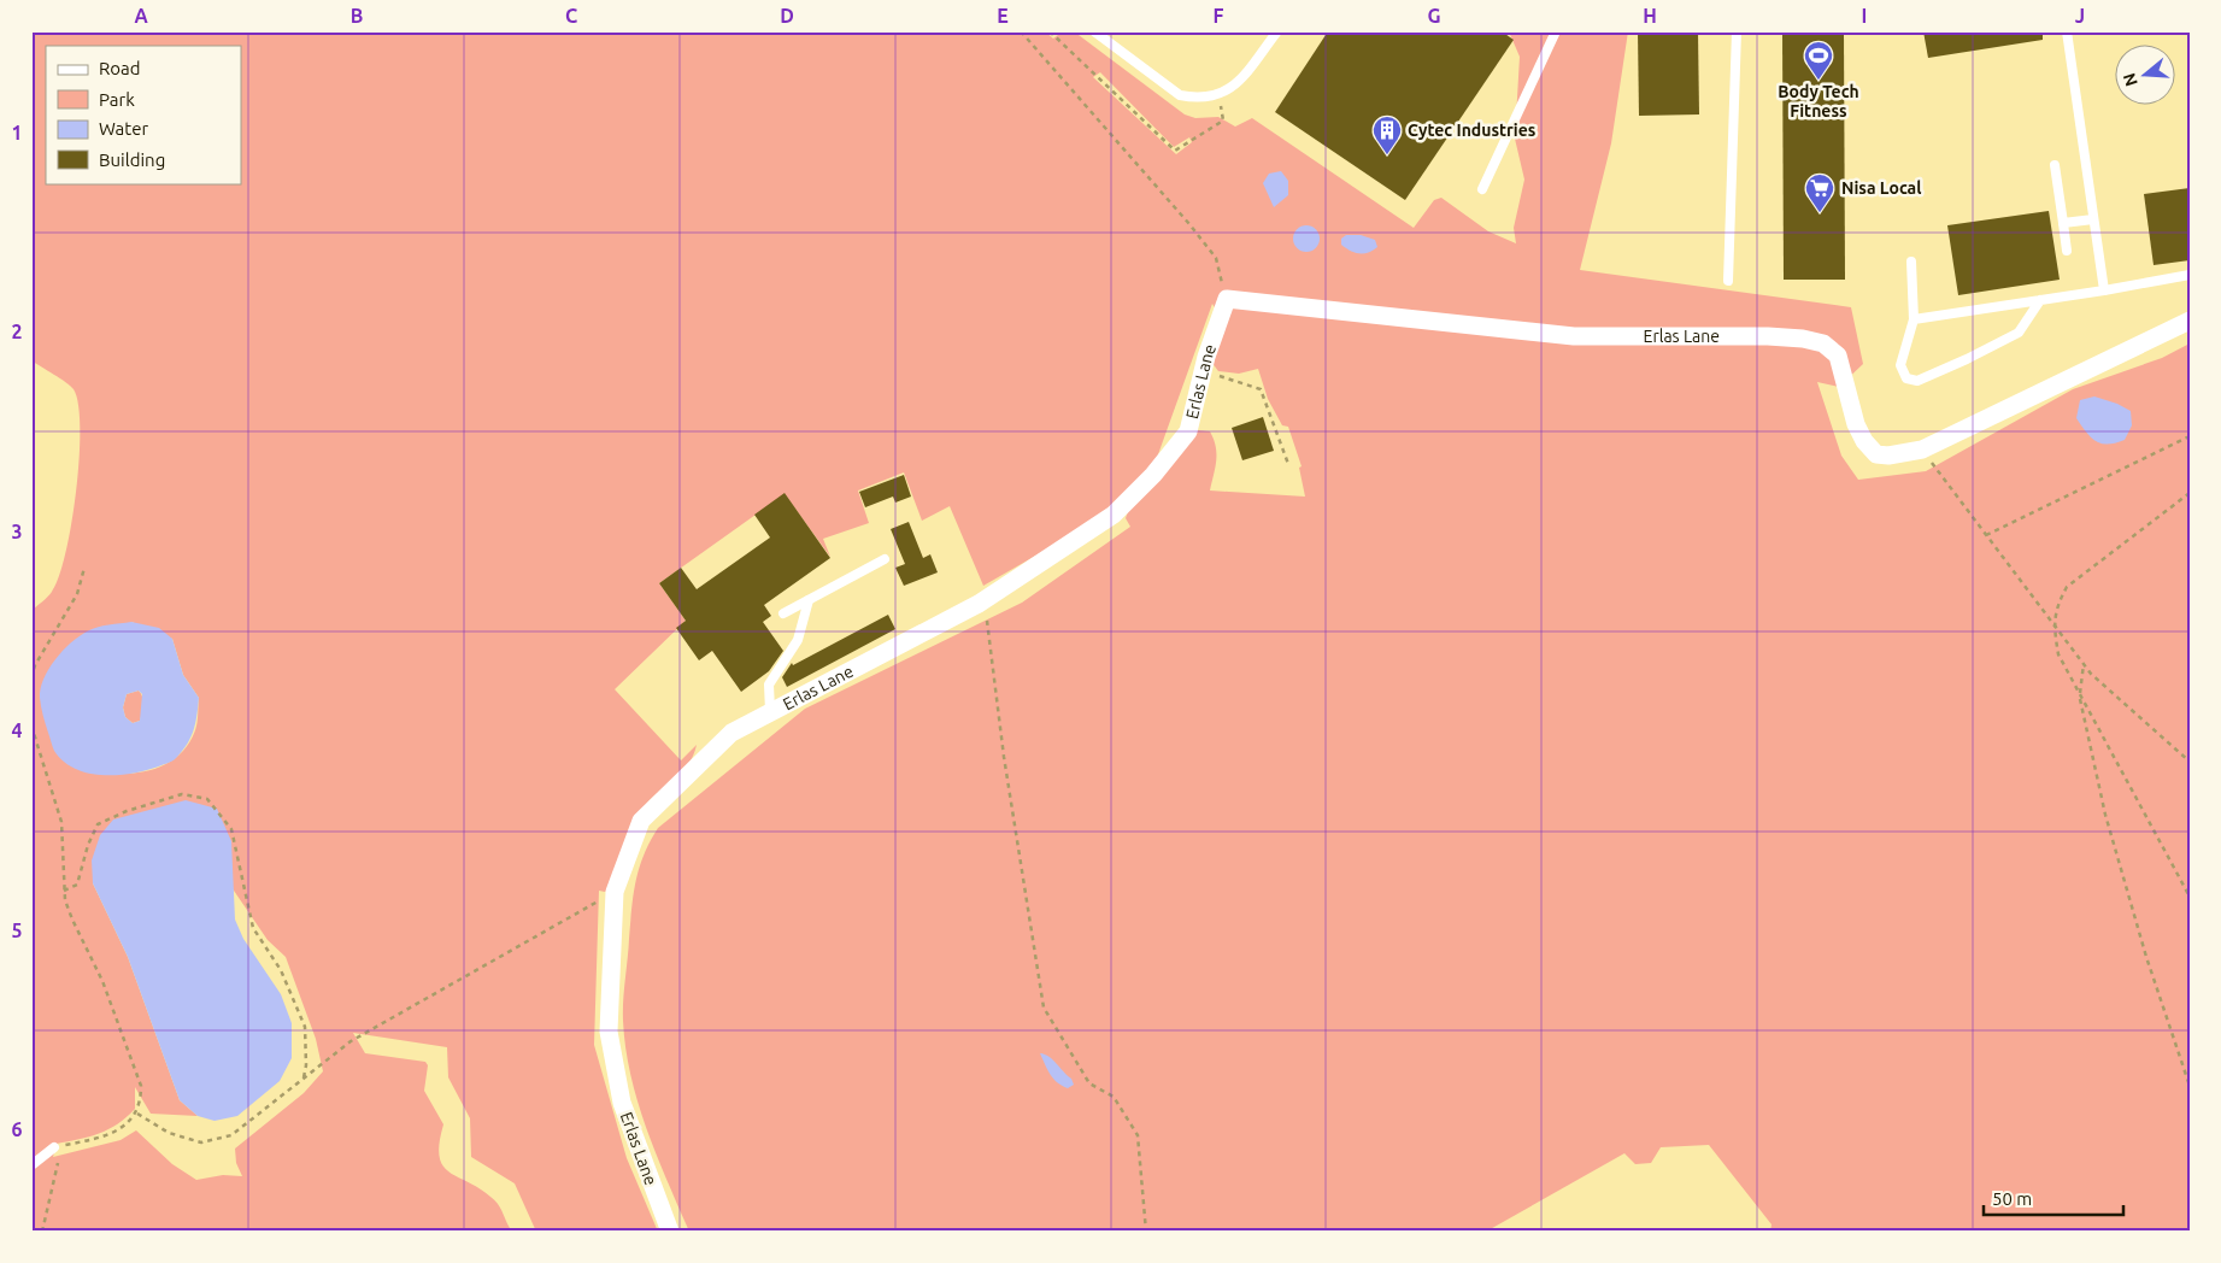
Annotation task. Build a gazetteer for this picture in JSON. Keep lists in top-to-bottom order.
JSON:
{
  "streets": {
    "street": ["Erlas Lane"]
  },
  "places": {
    "sports": ["Body Tech Fitness"],
    "building": ["Cytec Industries"],
    "supermarket": ["Nisa Local"]
  },
  "legend": [
    "Road",
    "Park",
    "Water",
    "Building"
  ],
  "scale_bar": "50 m",
  "north": "left",
  "grid": {
    "columns": [
      "A",
      "B",
      "C",
      "D",
      "E",
      "F",
      "G",
      "H",
      "I",
      "J"
    ],
    "rows": [
      "1",
      "2",
      "3",
      "4",
      "5",
      "6"
    ]
  }
}
